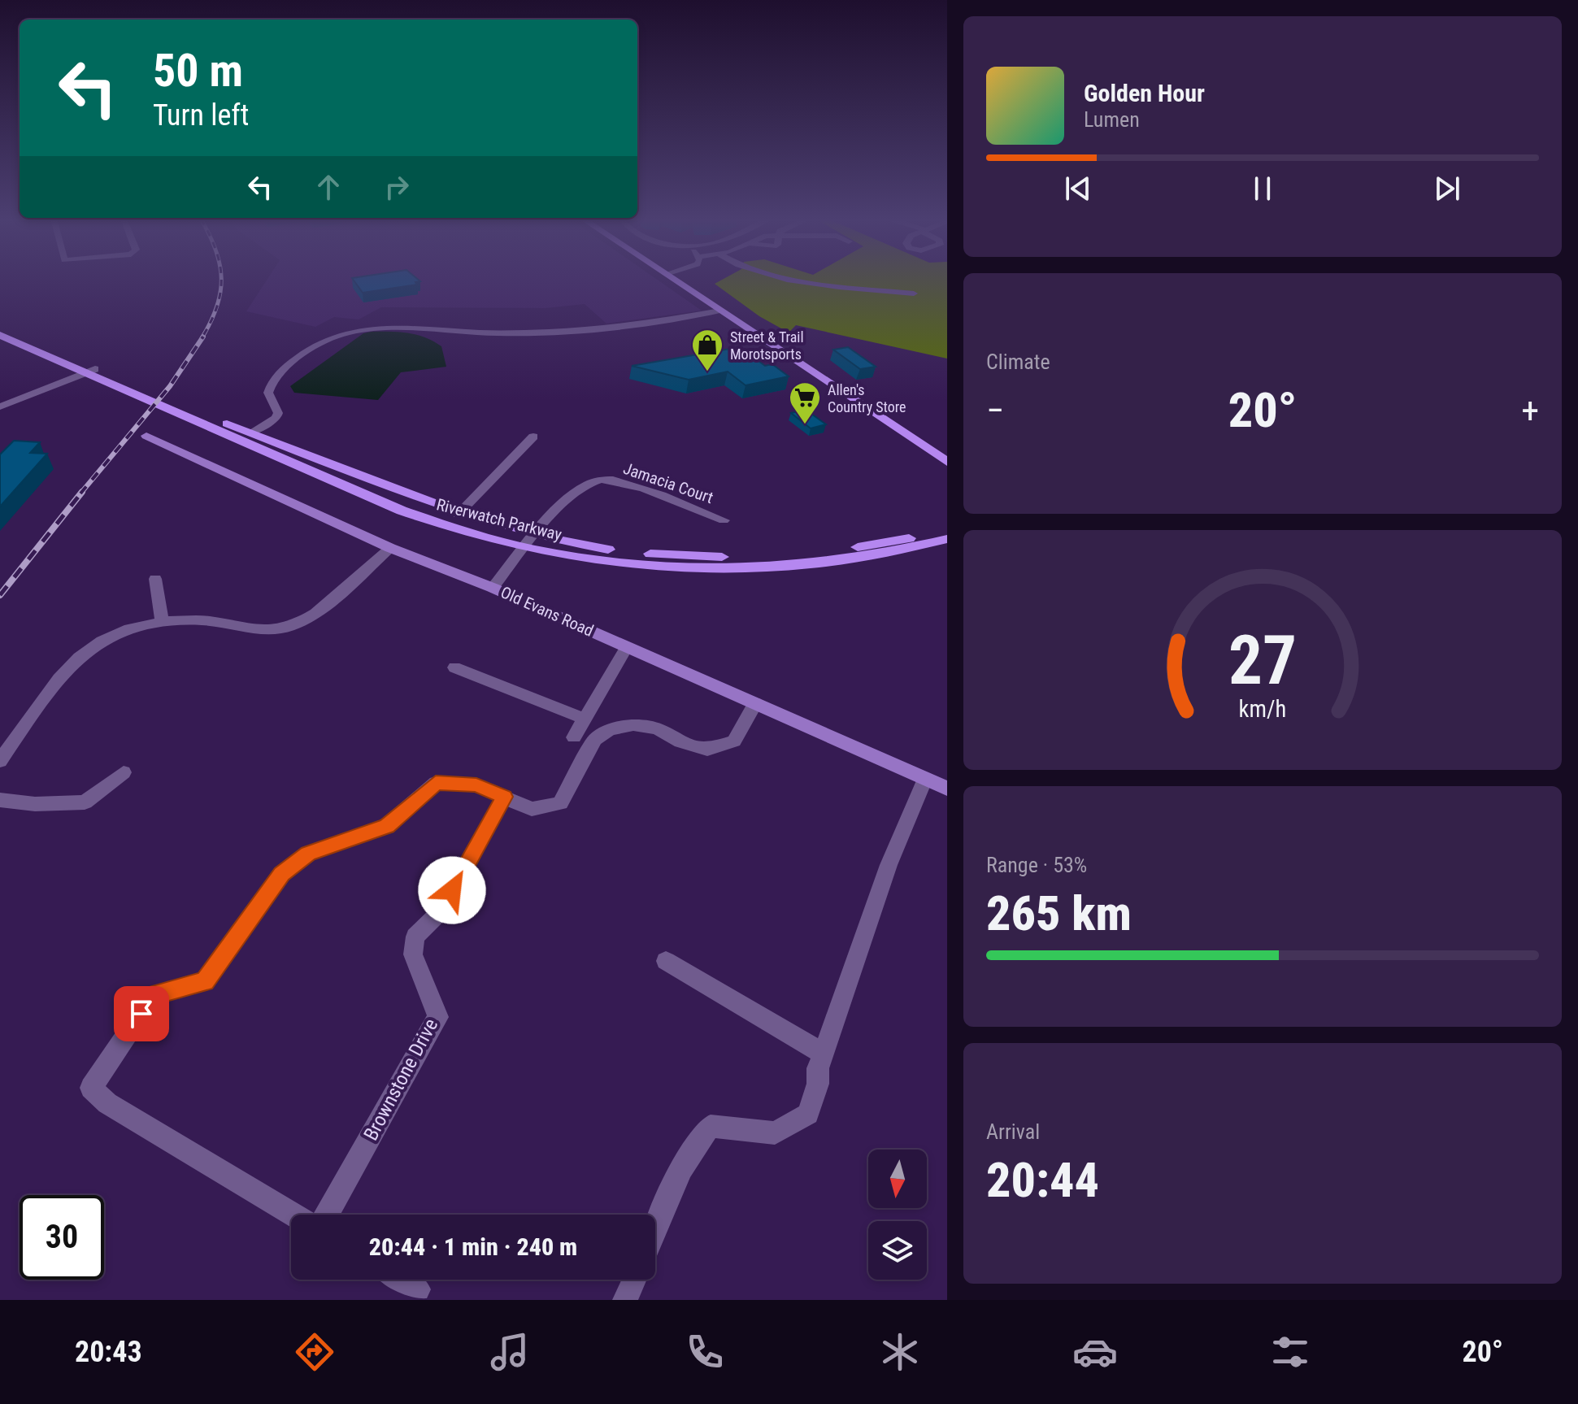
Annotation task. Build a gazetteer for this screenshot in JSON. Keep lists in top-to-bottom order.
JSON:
{
  "streets": {
    "main road": ["Riverwatch Parkway"],
    "street": ["Jamacia Court", "Old Evans Road", "Brownstone Drive"]
  },
  "crossings": [
    ["Jamacia Court", "Riverwatch Parkway"],
    ["Jamacia Court", "Old Evans Road"]
  ],
  "places": {
    "shop": ["Street & Trail Morotsports"],
    "supermarket": ["Allen's Country Store"]
  },
  "north": "bottom",
  "page": {
    "turn": ["50 m", "Turn left"],
    "song": ["Golden Hour", "Lumen"],
    "tile": [
      "Climate",
      ["Range · 53%", "265 km"],
      ["Arrival", "20:44"]
    ],
    "heat": ["−", "20°", "+"],
    "limit": "30",
    "trip": "20:44 · 1 min · 240 m",
    "tabs": ["20:43", "20°"],
    "gauge": ["27", "km/h"]
  }
}
